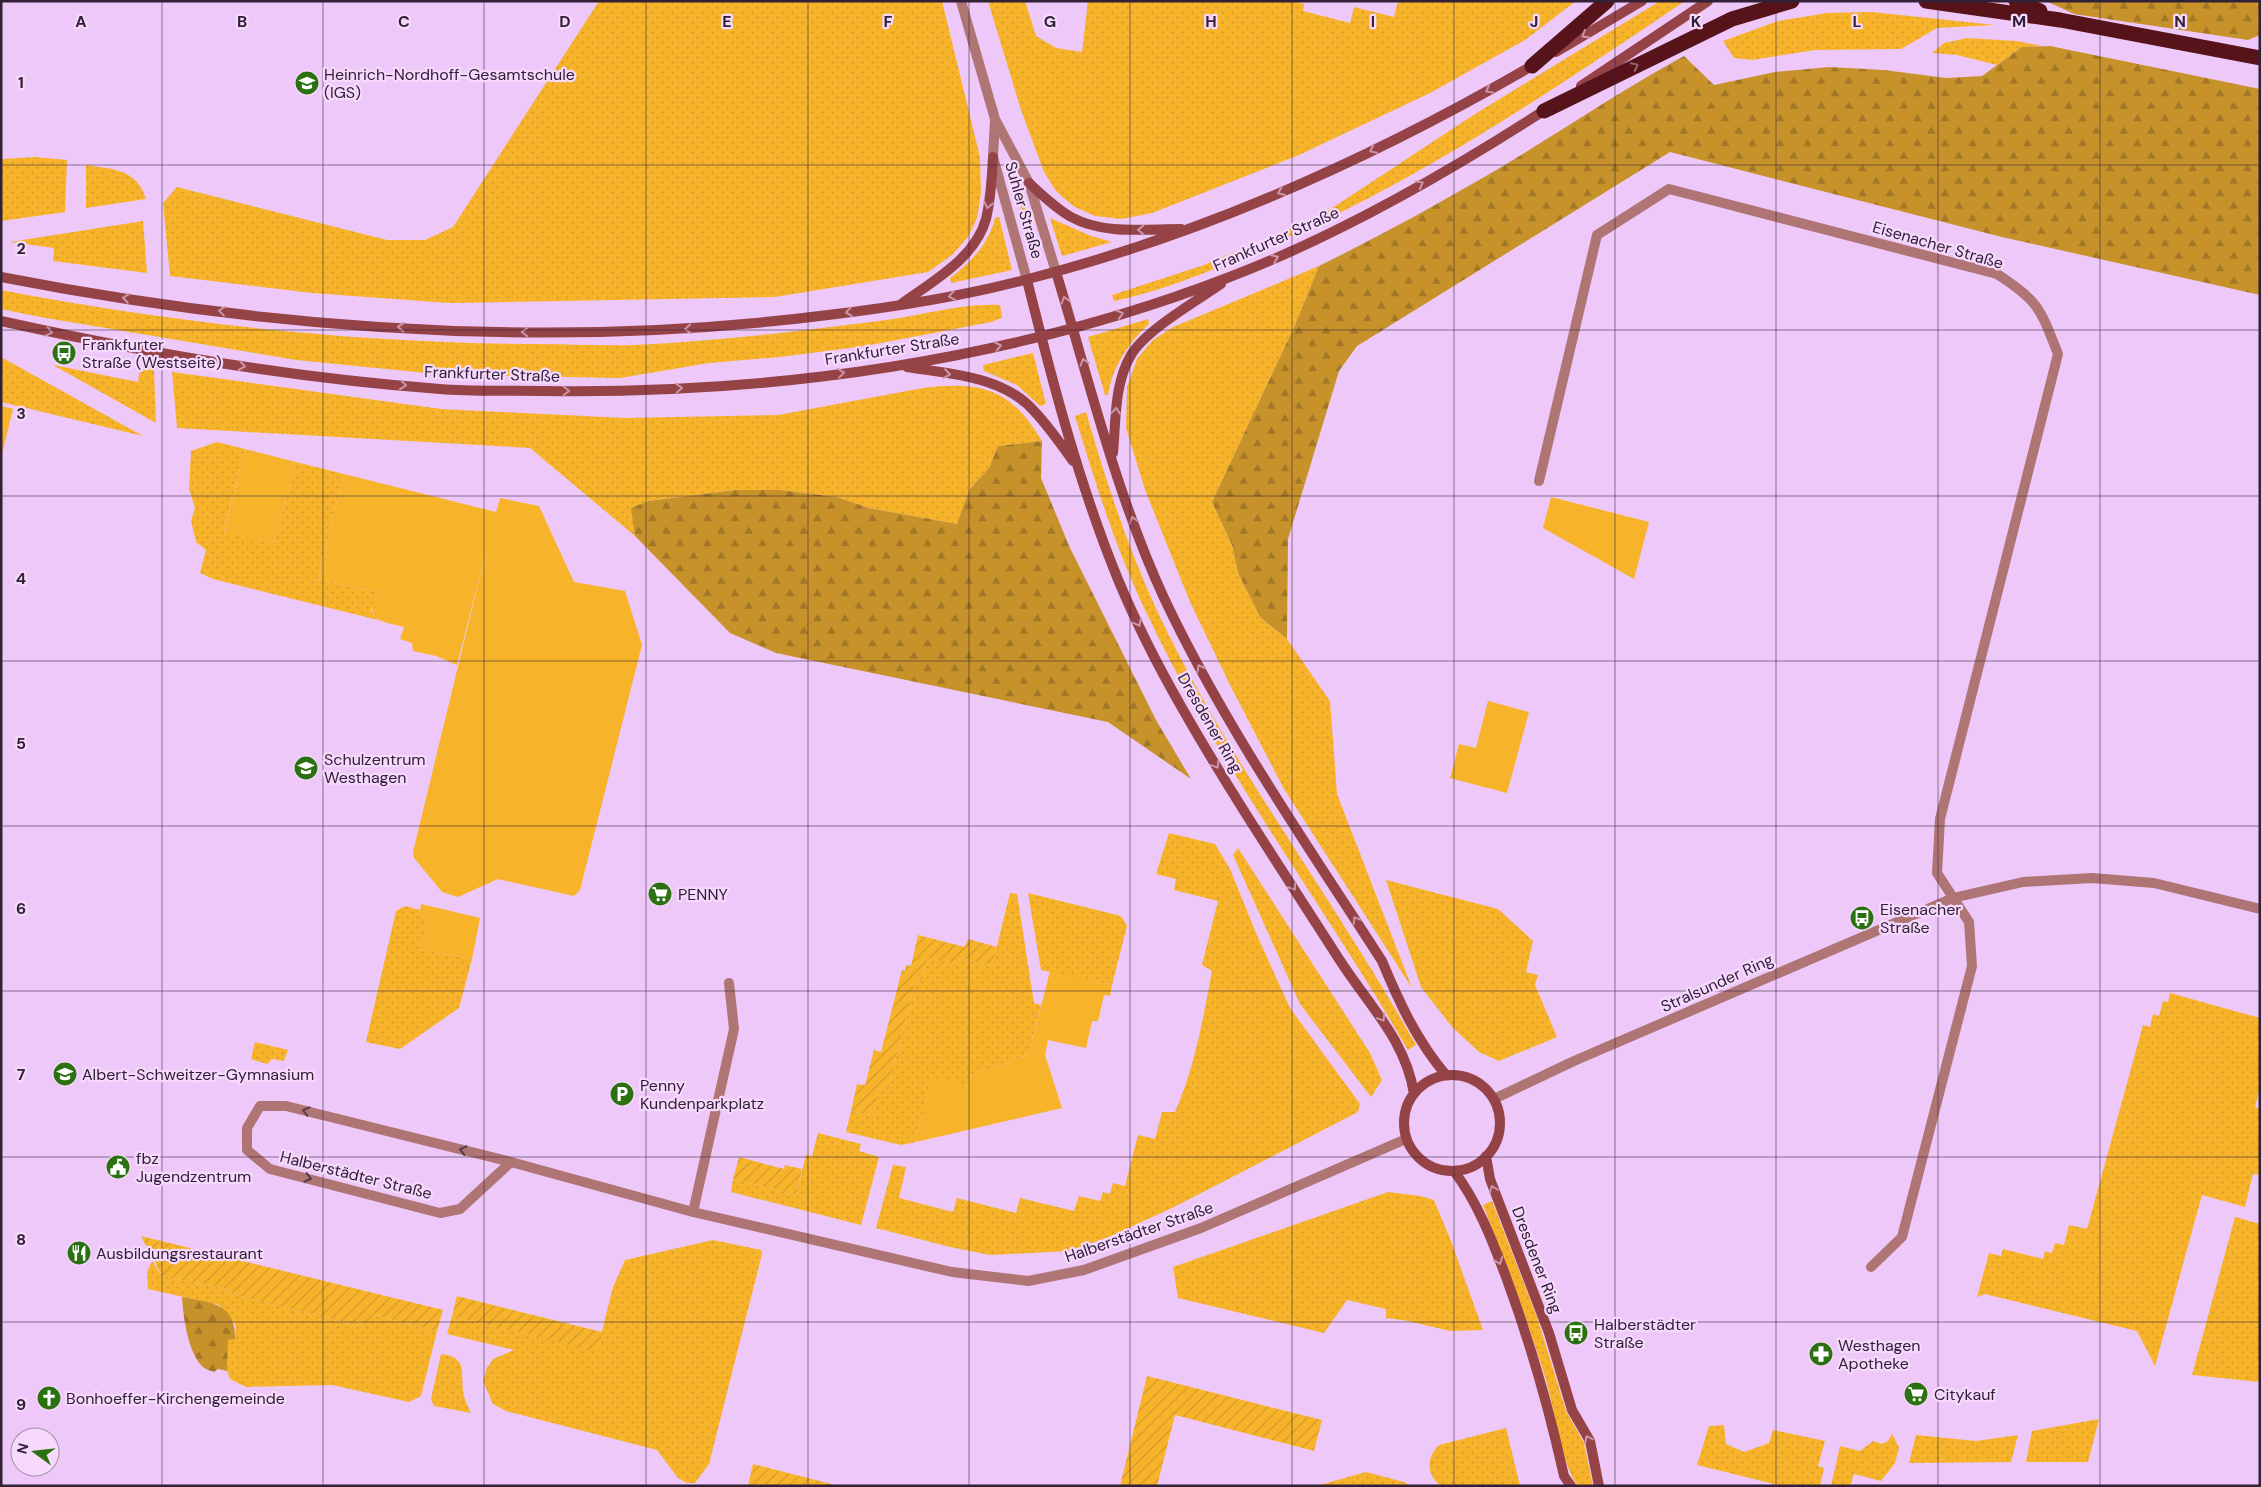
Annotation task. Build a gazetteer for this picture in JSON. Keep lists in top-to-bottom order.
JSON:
{
  "streets": {
    "street": [
      "Suhler Straße",
      "Frankfurter Straße",
      "Eisenacher Straße",
      "Dresdener Ring",
      "Stralsunder Ring",
      "Halberstädter Straße"
    ]
  },
  "crossings": [
    ["Suhler Straße", "Dresdener Ring"],
    ["Frankfurter Straße", "Dresdener Ring"],
    ["Eisenacher Straße", "Stralsunder Ring"],
    ["Dresdener Ring", "Stralsunder Ring"],
    ["Dresdener Ring", "Halberstädter Straße"],
    ["Stralsunder Ring", "Halberstädter Straße"]
  ],
  "places": {
    "school or university": ["Heinrich-Nordhoff-Gesamtschule (IGS)", "Schulzentrum Westhagen", "Albert-Schweitzer-Gymnasium"],
    "bus stop": ["Frankfurter Straße (Westseite)", "Eisenacher Straße", "Halberstädter Straße"],
    "supermarket": ["PENNY", "Citykauf"],
    "parking": ["Penny Kundenparkplatz"],
    "public building": ["fbz Jugendzentrum"],
    "restaurant": ["Ausbildungsrestaurant"],
    "pharmacy": ["Westhagen Apotheke"],
    "church": ["Bonhoeffer-Kirchengemeinde"]
  },
  "north": "left",
  "grid": {
    "columns": [
      "A",
      "B",
      "C",
      "D",
      "E",
      "F",
      "G",
      "H",
      "I",
      "J",
      "K",
      "L",
      "M",
      "N"
    ],
    "rows": [
      "1",
      "2",
      "3",
      "4",
      "5",
      "6",
      "7",
      "8",
      "9"
    ]
  }
}
